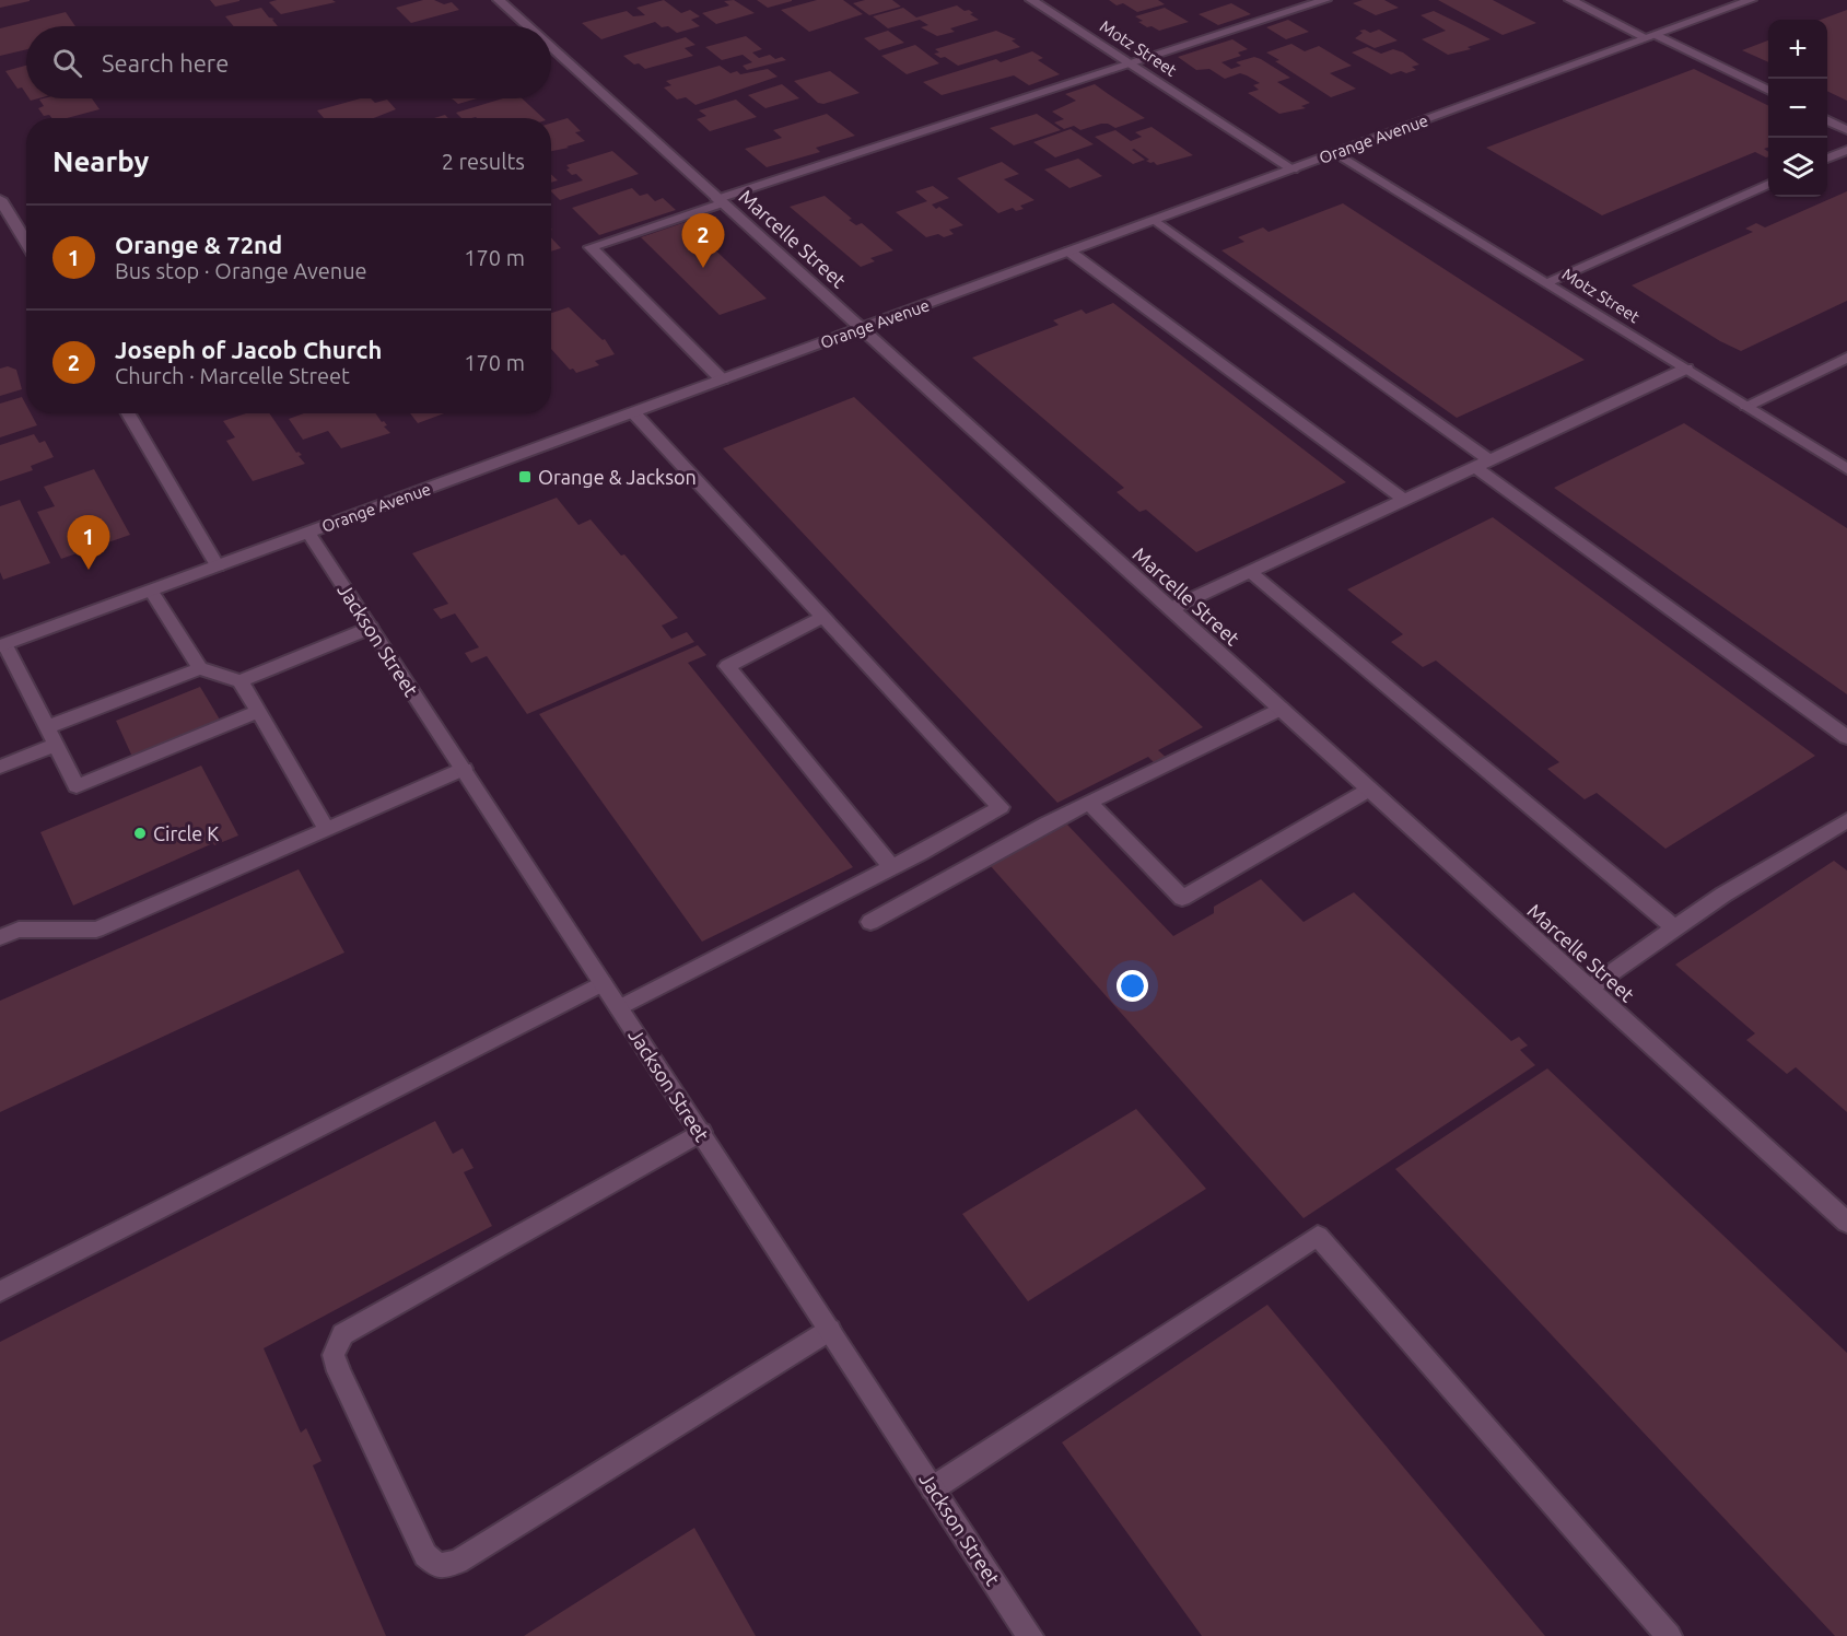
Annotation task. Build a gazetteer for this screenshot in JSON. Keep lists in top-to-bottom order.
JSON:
{
  "streets": {
    "street": [
      "Motz Street",
      "Orange Avenue",
      "Marcelle Street",
      "Jackson Street"
    ]
  },
  "crossings": [
    ["Motz Street", "Orange Avenue"],
    ["Orange Avenue", "Marcelle Street"],
    ["Orange Avenue", "Jackson Street"]
  ],
  "places": {
    "transit": ["Orange & Jackson"],
    "other": ["Circle K"]
  },
  "page": {
    "map_buttons": ["+", "−"],
    "search": "Search here",
    "heading": ["Nearby", "2 results"],
    "list": [
      {
        "mark": "1",
        "name": "Orange & 72nd",
        "note": "Bus stop · Orange Avenue",
        "value": "170 m"
      },
      {
        "mark": "2",
        "name": "Joseph of Jacob Church",
        "note": "Church · Marcelle Street",
        "value": "170 m"
      }
    ],
    "pins": ["2", "1"]
  }
}
